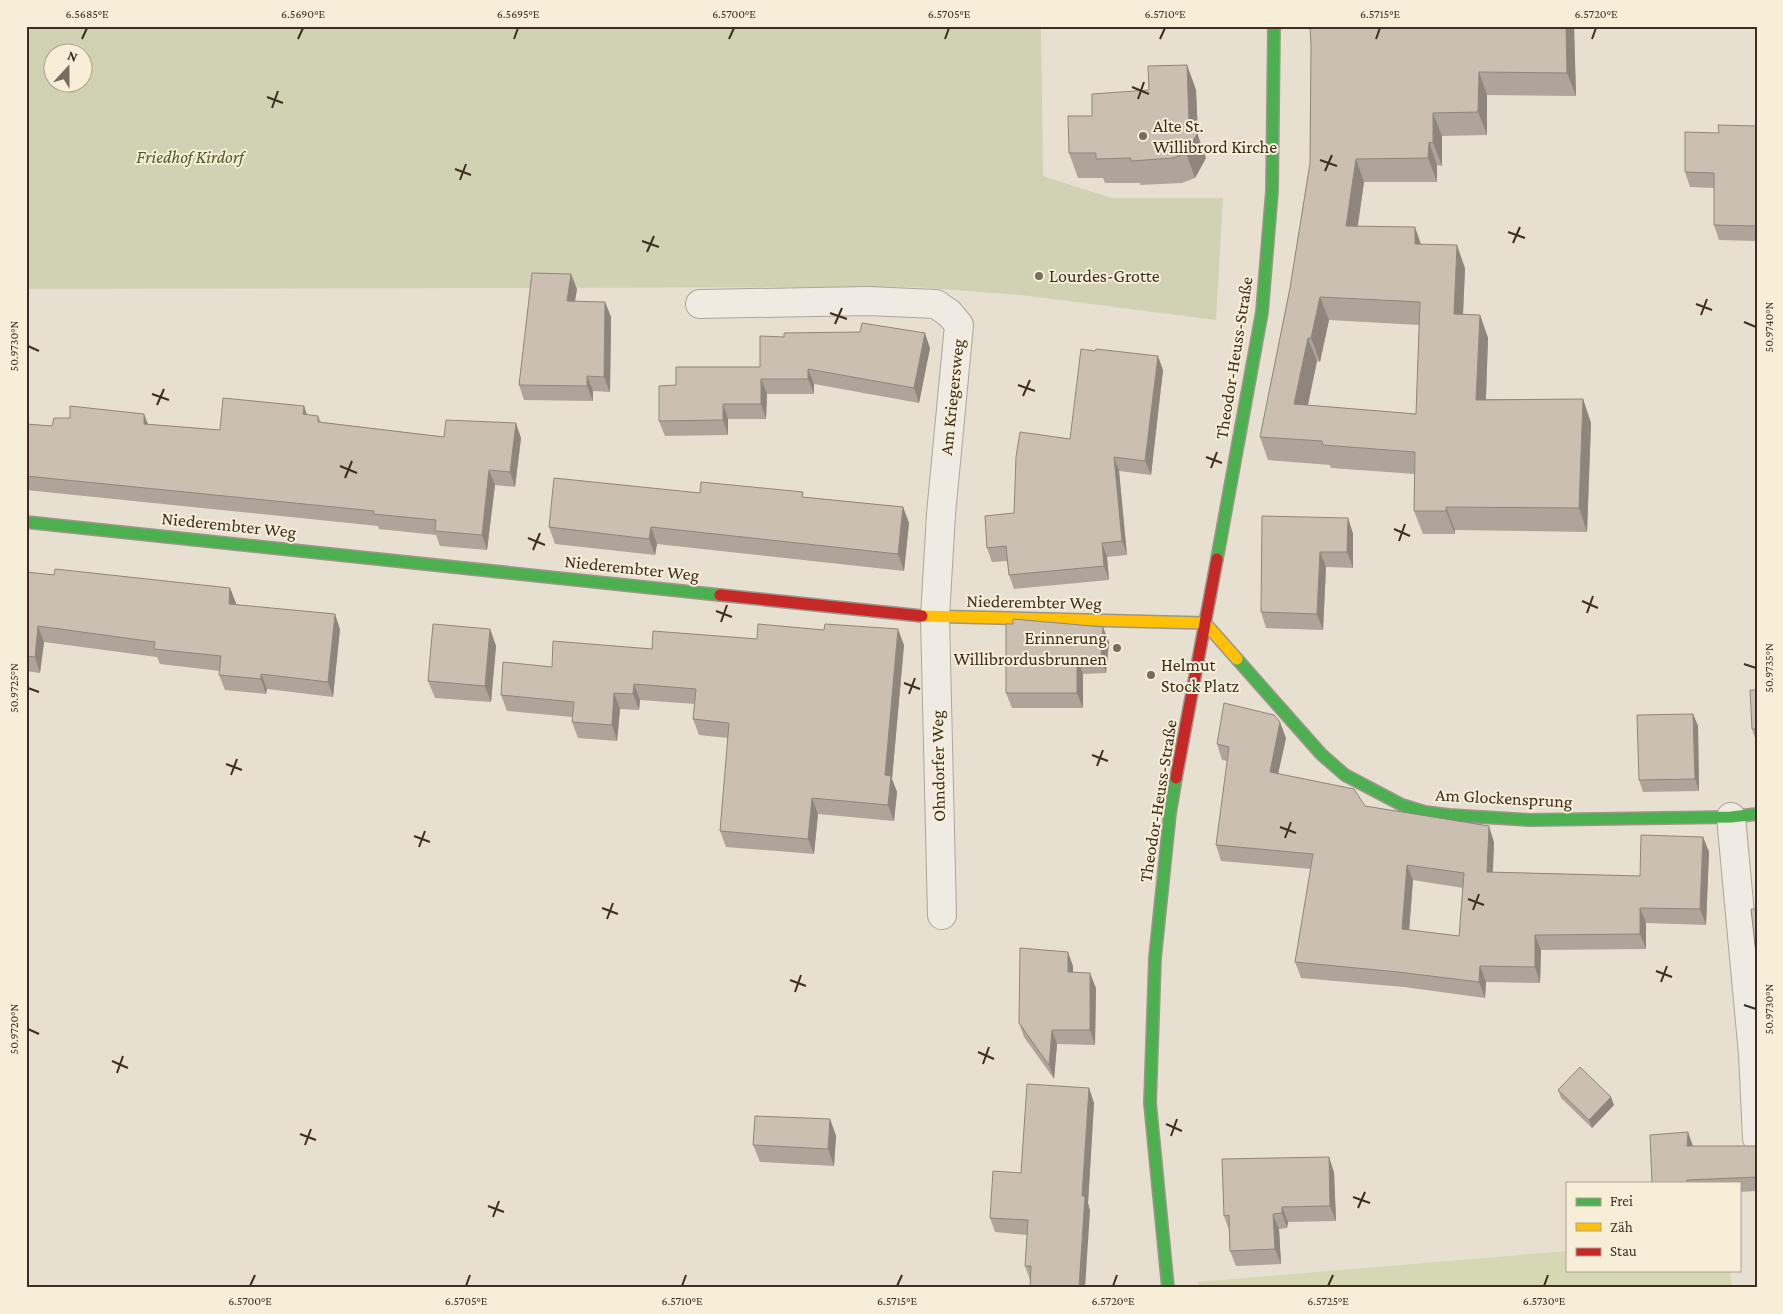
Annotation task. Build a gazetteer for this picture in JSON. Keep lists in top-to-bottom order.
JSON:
{
  "streets": {
    "street": [
      "Theodor-Heuss-Straße",
      "Am Kriegersweg",
      "Niederembter Weg",
      "Ohndorfer Weg",
      "Am Glockensprung"
    ]
  },
  "crossings": [
    ["Theodor-Heuss-Straße", "Niederembter Weg"],
    ["Theodor-Heuss-Straße", "Am Glockensprung"],
    ["Am Kriegersweg", "Niederembter Weg"],
    ["Am Kriegersweg", "Ohndorfer Weg"],
    ["Niederembter Weg", "Ohndorfer Weg"],
    ["Niederembter Weg", "Am Glockensprung"]
  ],
  "parks": ["Friedhof Kirdorf"],
  "places": [
    "Alte St. Willibrord Kirche",
    "Lourdes-Grotte",
    "Erinnerung Willibrordusbrunnen",
    "Helmut Stock Platz"
  ],
  "legend": ["Frei", "Zäh", "Stau"],
  "north": "top",
  "coordinates": [
    "6.5685°E",
    "6.5690°E",
    "6.5695°E",
    "6.5700°E",
    "6.5705°E",
    "6.5710°E",
    "6.5715°E",
    "6.5720°E",
    "50.9740°N",
    "50.9730°N",
    "50.9735°N",
    "50.9725°N",
    "50.9720°N",
    "6.5725°E",
    "6.5730°E"
  ]
}
